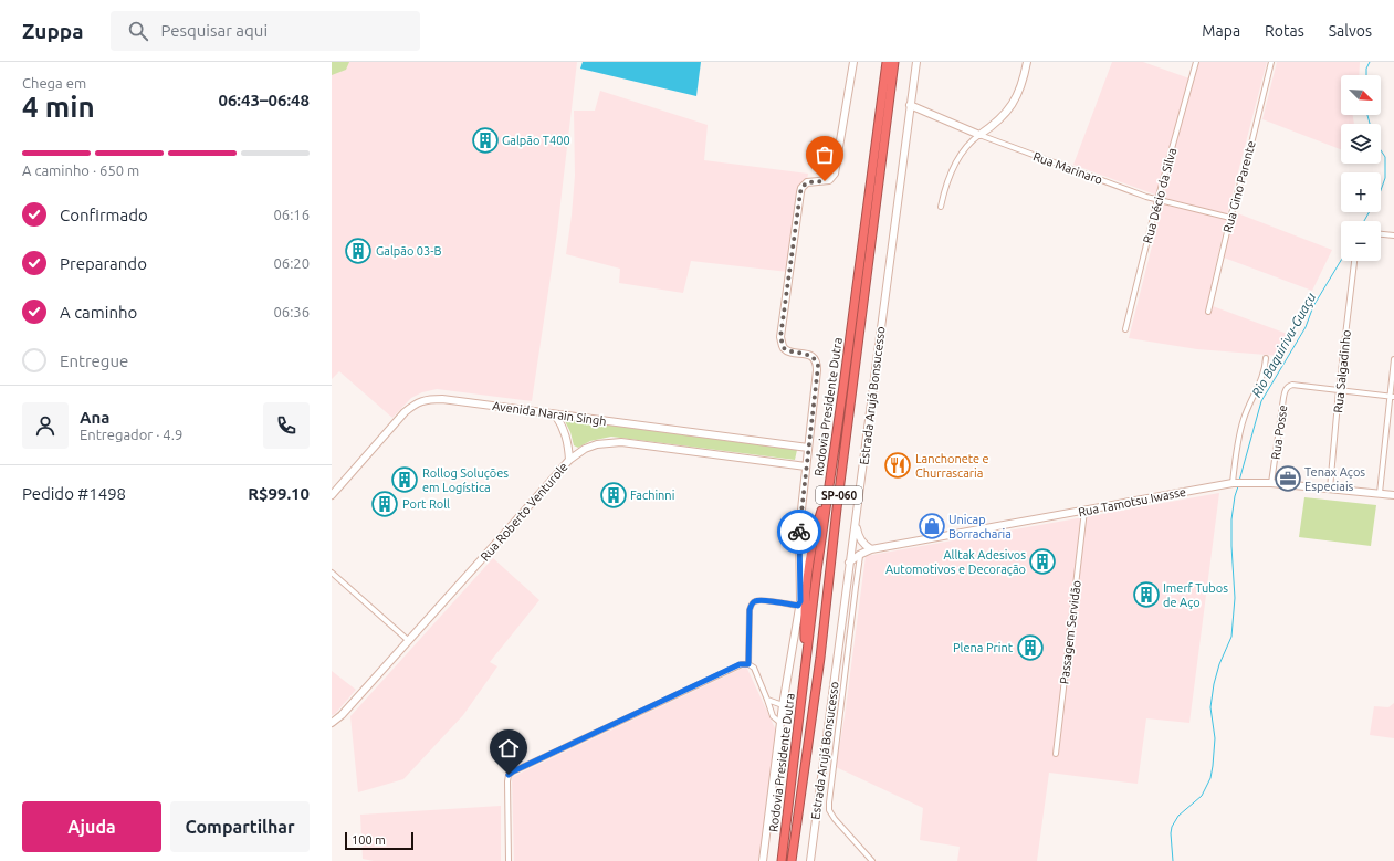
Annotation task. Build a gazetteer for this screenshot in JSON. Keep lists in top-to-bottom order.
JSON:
{
  "streets": {
    "highway": ["Rodovia Presidente Dutra", "SP-060"],
    "street": [
      "Rua Marinaro",
      "Rua Gino Parente",
      "Rua Décio da Silva",
      "Rua Salgadinho",
      "Estrada Arujá Bonsucesso",
      "Avenida Narain Singh",
      "Rua Posse",
      "Rua Tamotsu Iwasse",
      "Rua Roberto Venturole",
      "Passagem Servidão"
    ]
  },
  "crossings": [
    ["Rua Marinaro", "Rua Gino Parente"],
    ["Rua Marinaro", "Rua Décio da Silva"],
    ["Rua Marinaro", "Estrada Arujá Bonsucesso"],
    ["Rua Salgadinho", "Rua Posse"],
    ["Rua Salgadinho", "Rua Tamotsu Iwasse"],
    ["Estrada Arujá Bonsucesso", "Rua Tamotsu Iwasse"],
    ["Rua Posse", "Rua Tamotsu Iwasse"],
    ["Rua Tamotsu Iwasse", "Passagem Servidão"]
  ],
  "water": ["Rio Baquirivu-Guaçu"],
  "places": {
    "building": [
      "Galpão T400",
      "Galpão 03-B",
      "Rollog Soluções em Logística",
      "Fachinni",
      "Port Roll",
      "Alltak Adesivos Automotivos e Decoração",
      "Imerf Tubos de Aço",
      "Plena Print"
    ],
    "restaurant": ["Lanchonete e Churrascaria"],
    "office": ["Tenax Aços Especiais"],
    "shop": ["Unicap Borracharia"]
  },
  "scale_bar": "100 m",
  "north": "bottom right",
  "page": {
    "header": "Zuppa",
    "search": "Pesquisar aqui",
    "nav": ["Mapa", "Rotas", "Salvos"],
    "heading": ["4 min", "Chega em", "06:43–06:48"],
    "panel": [
      "Ana",
      "Entregador · 4.9",
      "Pedido #1498",
      "R$99.10"
    ],
    "map_buttons": ["+", "−"],
    "bar": "A caminho · 650 m",
    "list": [
      ["Confirmado", "06:16"],
      ["Preparando", "06:20"],
      ["A caminho", "06:36"],
      "Entregue"
    ],
    "buttons": ["Ajuda", "Compartilhar"],
    "scale": "100 m"
  }
}
